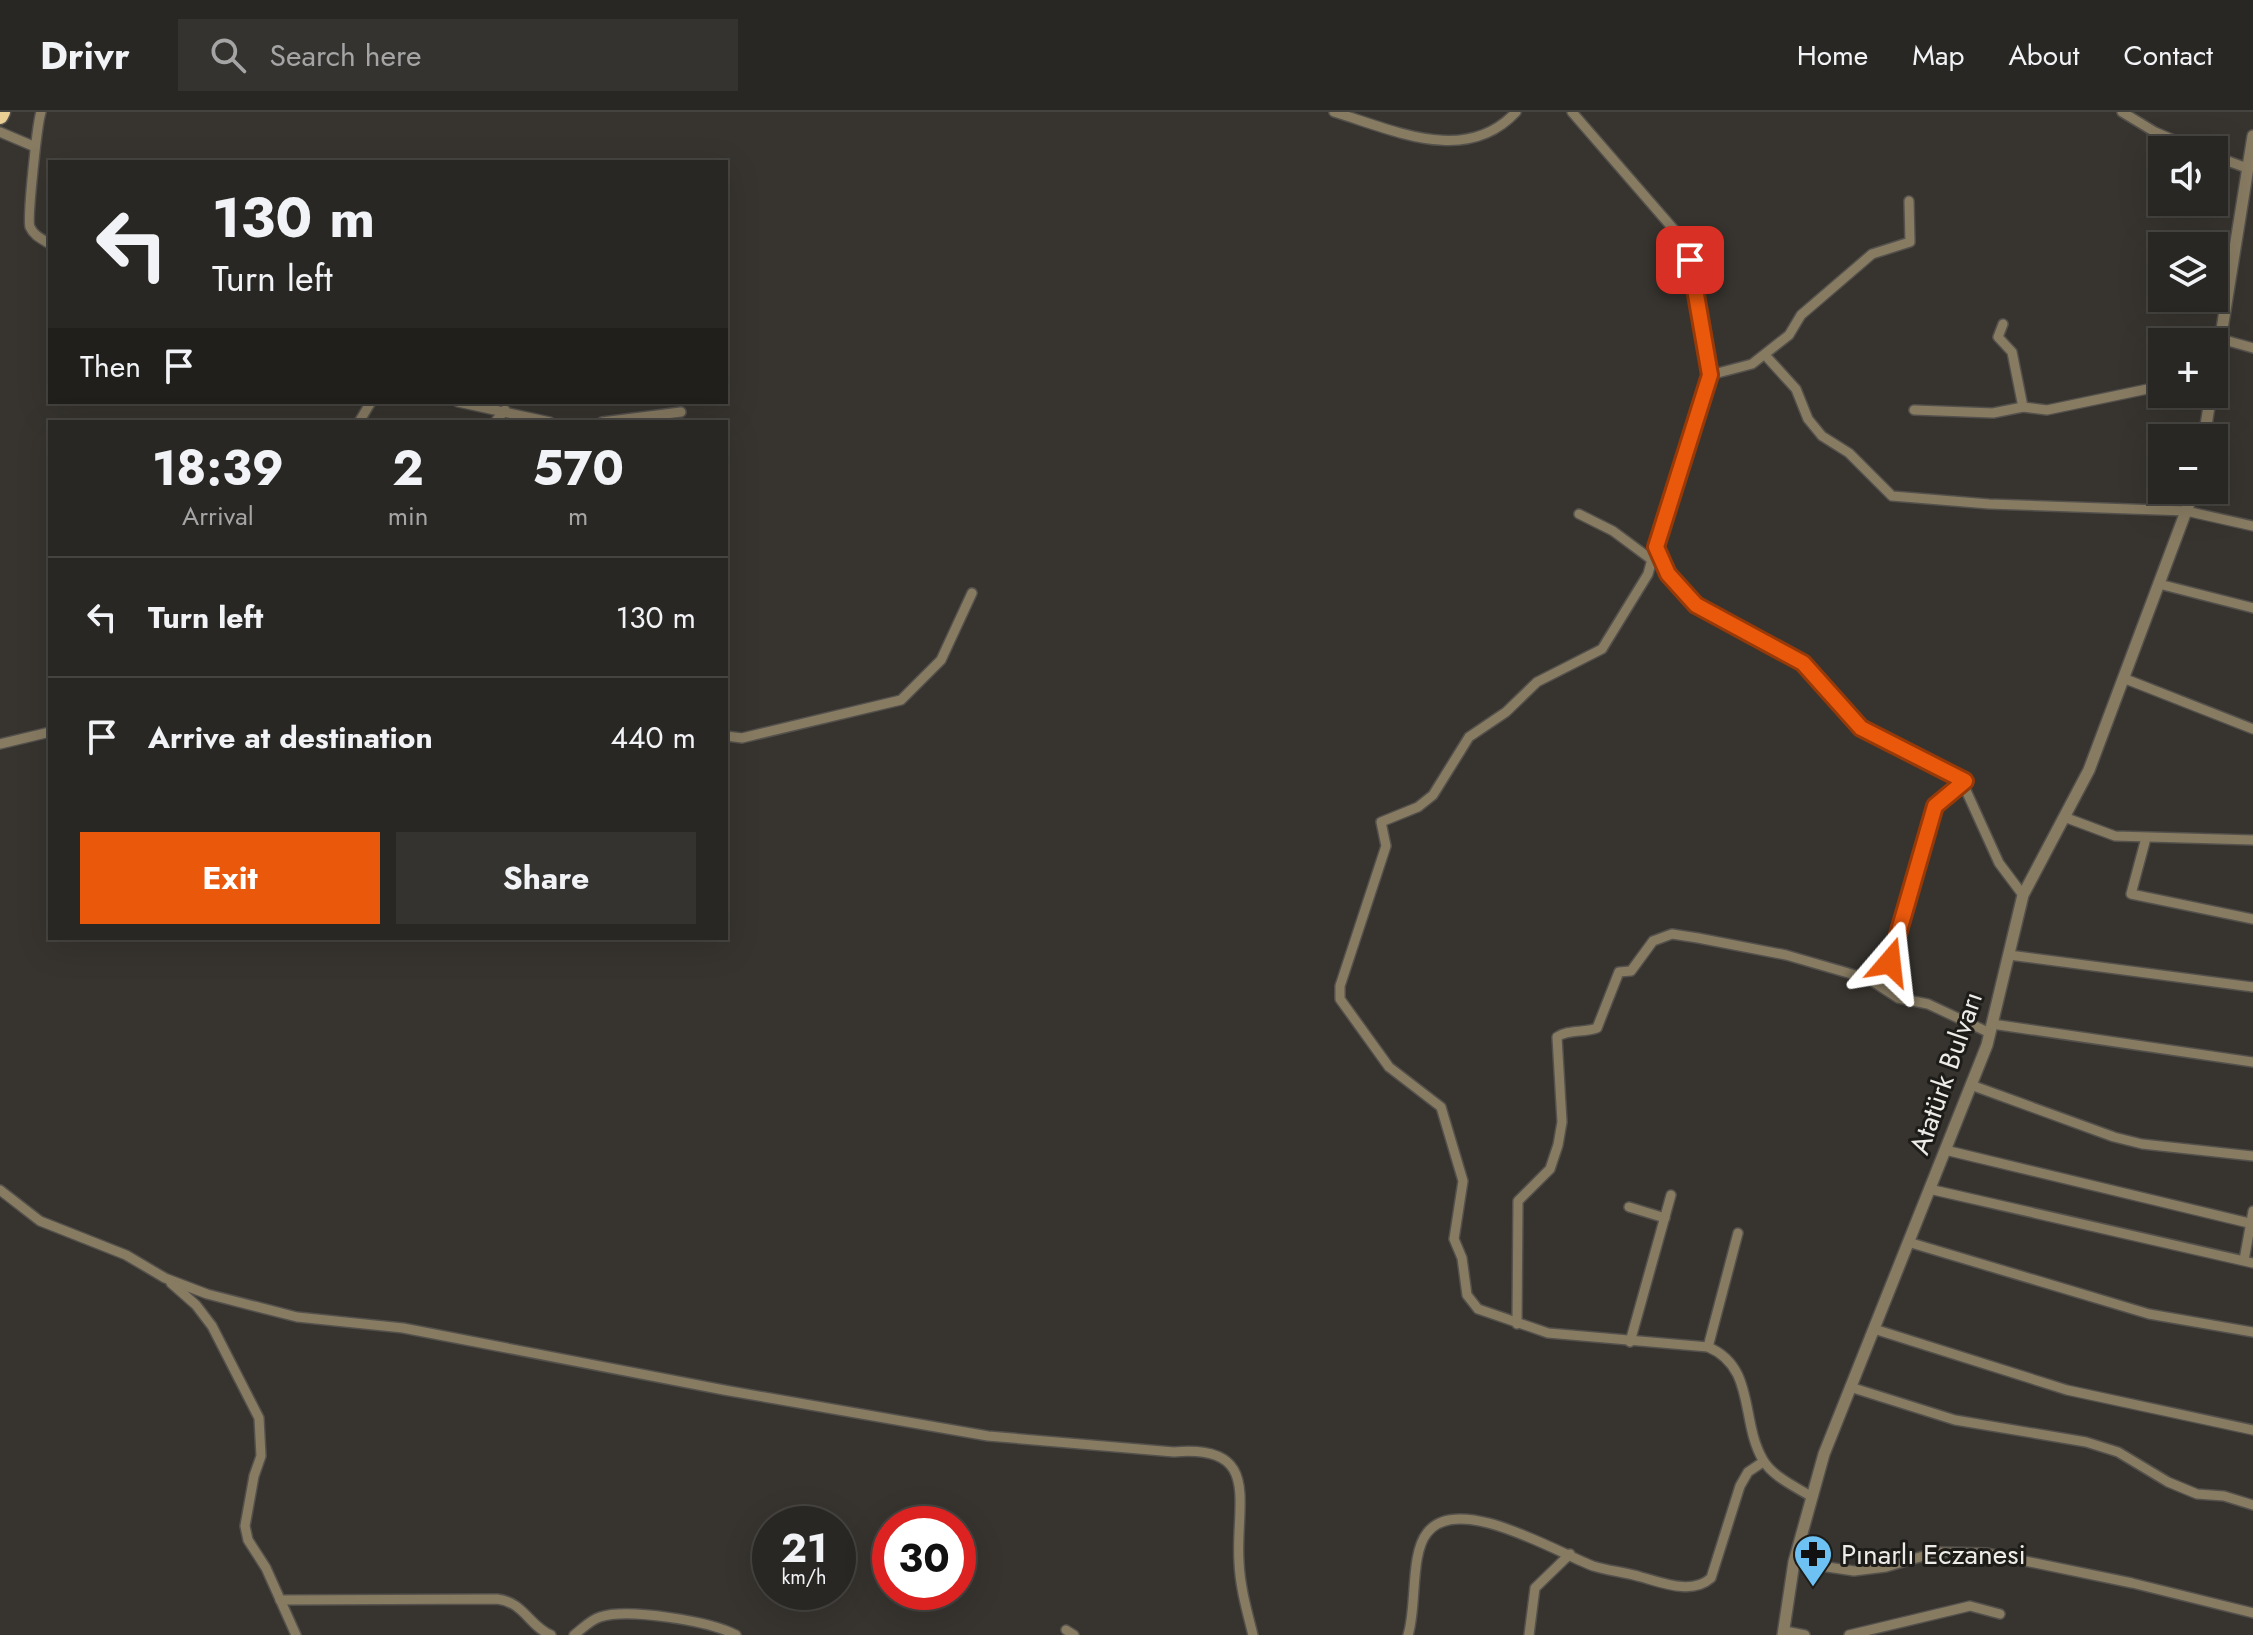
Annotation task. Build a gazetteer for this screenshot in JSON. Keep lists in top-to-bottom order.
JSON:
{
  "streets": {
    "street": ["Atatürk Bulvarı"]
  },
  "places": {
    "pharmacy": ["Pınarlı Eczanesi"]
  },
  "page": {
    "header": "Drivr",
    "search": "Search here",
    "nav": [
      "Home",
      "Map",
      "About",
      "Contact"
    ],
    "map_buttons": ["+", "−"],
    "turn": ["130 m", "Turn left"],
    "then": "Then",
    "eta": [
      "18:39",
      "Arrival",
      "2",
      "min",
      "570",
      "m"
    ],
    "list": [
      {
        "name": "Turn left",
        "value": "130 m"
      },
      {
        "name": "Arrive at destination",
        "value": "440 m"
      }
    ],
    "buttons": ["Exit", "Share"],
    "speed": "21 km/h",
    "limit": "30"
  }
}
